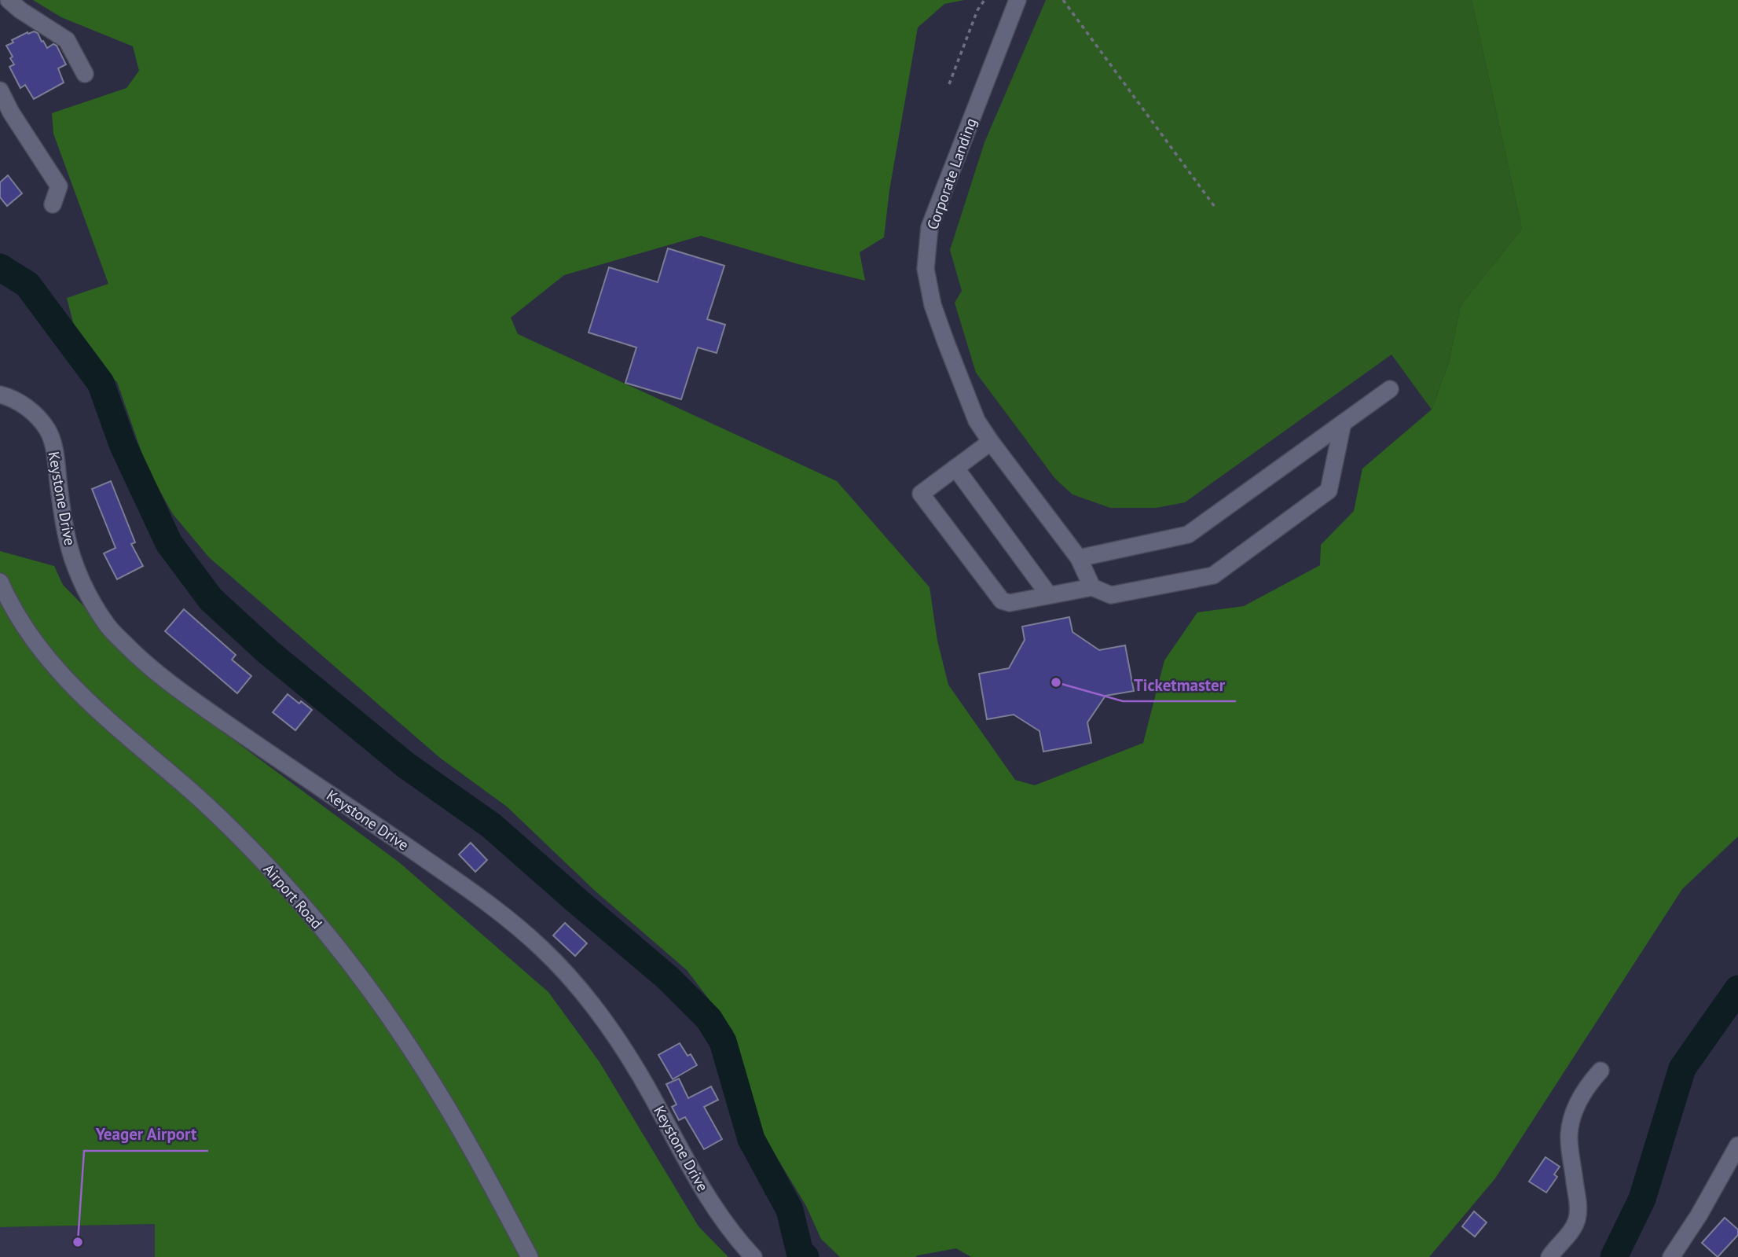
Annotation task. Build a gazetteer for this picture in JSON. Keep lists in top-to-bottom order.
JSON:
{
  "streets": {
    "street": ["Corporate Landing", "Keystone Drive", "Airport Road"]
  },
  "places": ["Ticketmaster", "Yeager Airport"]
}
